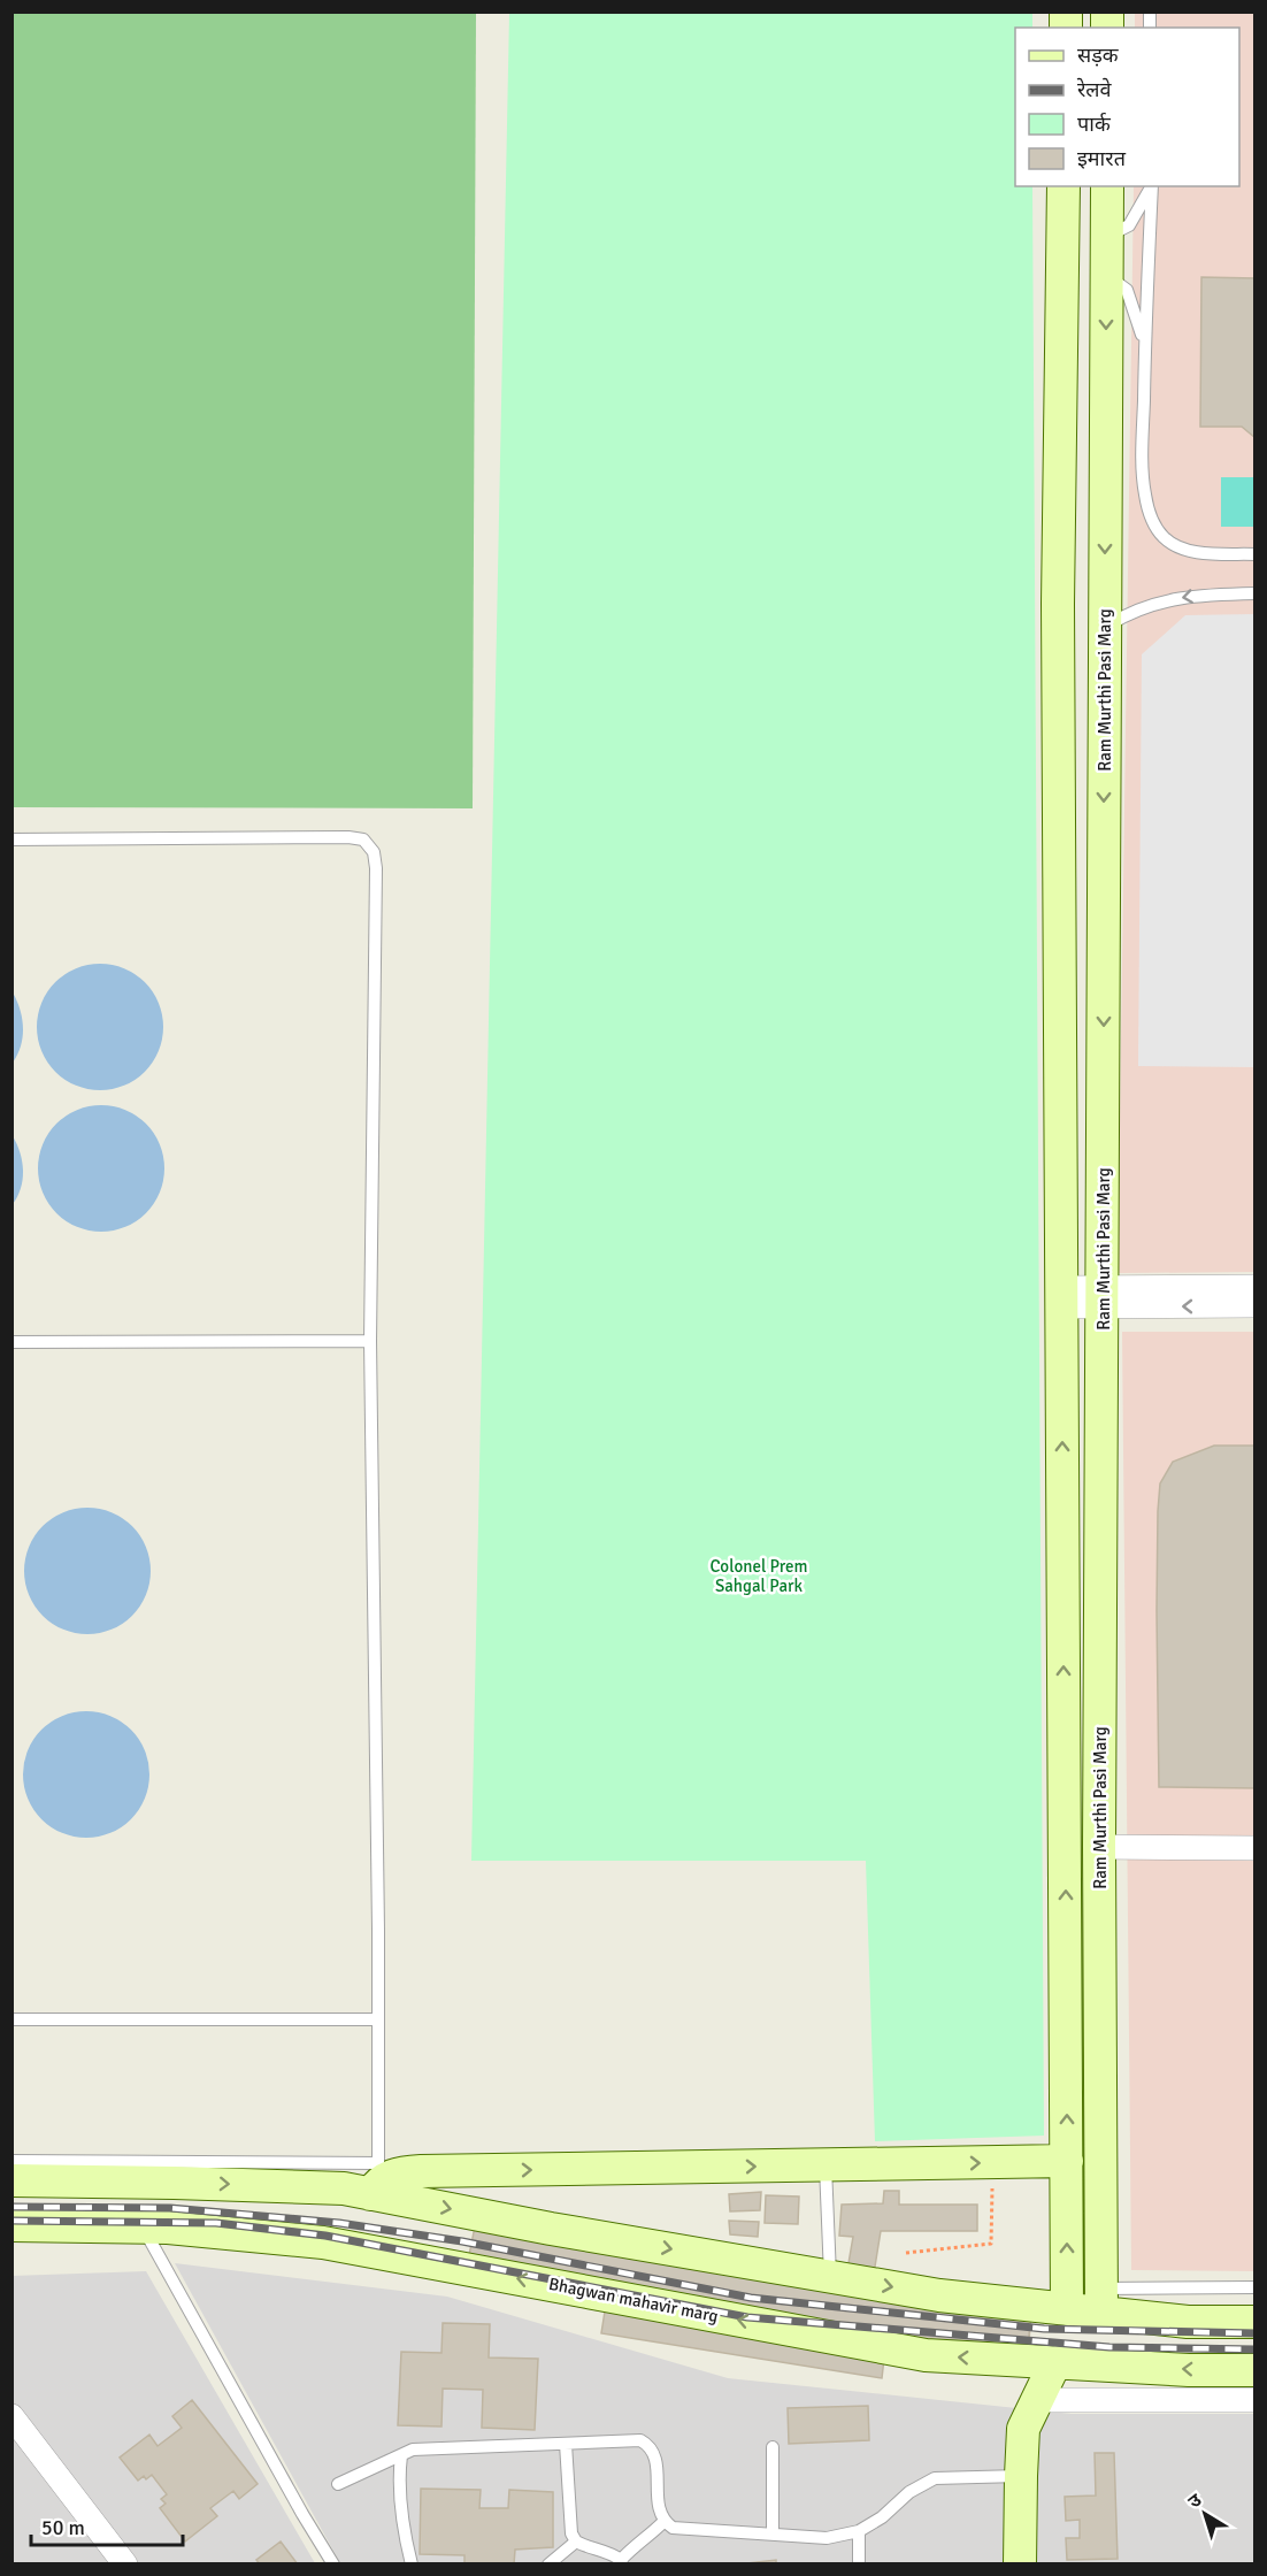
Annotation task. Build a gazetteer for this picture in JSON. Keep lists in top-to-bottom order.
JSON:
{
  "streets": {
    "street": ["Ram Murthi Pasi Marg", "Bhagwan mahavir marg"]
  },
  "parks": ["Colonel Prem Sahgal Park"],
  "legend": [
    "सड़क",
    "रेलवे",
    "पार्क",
    "इमारत"
  ],
  "scale_bar": "50 m",
  "north": "top left"
}
